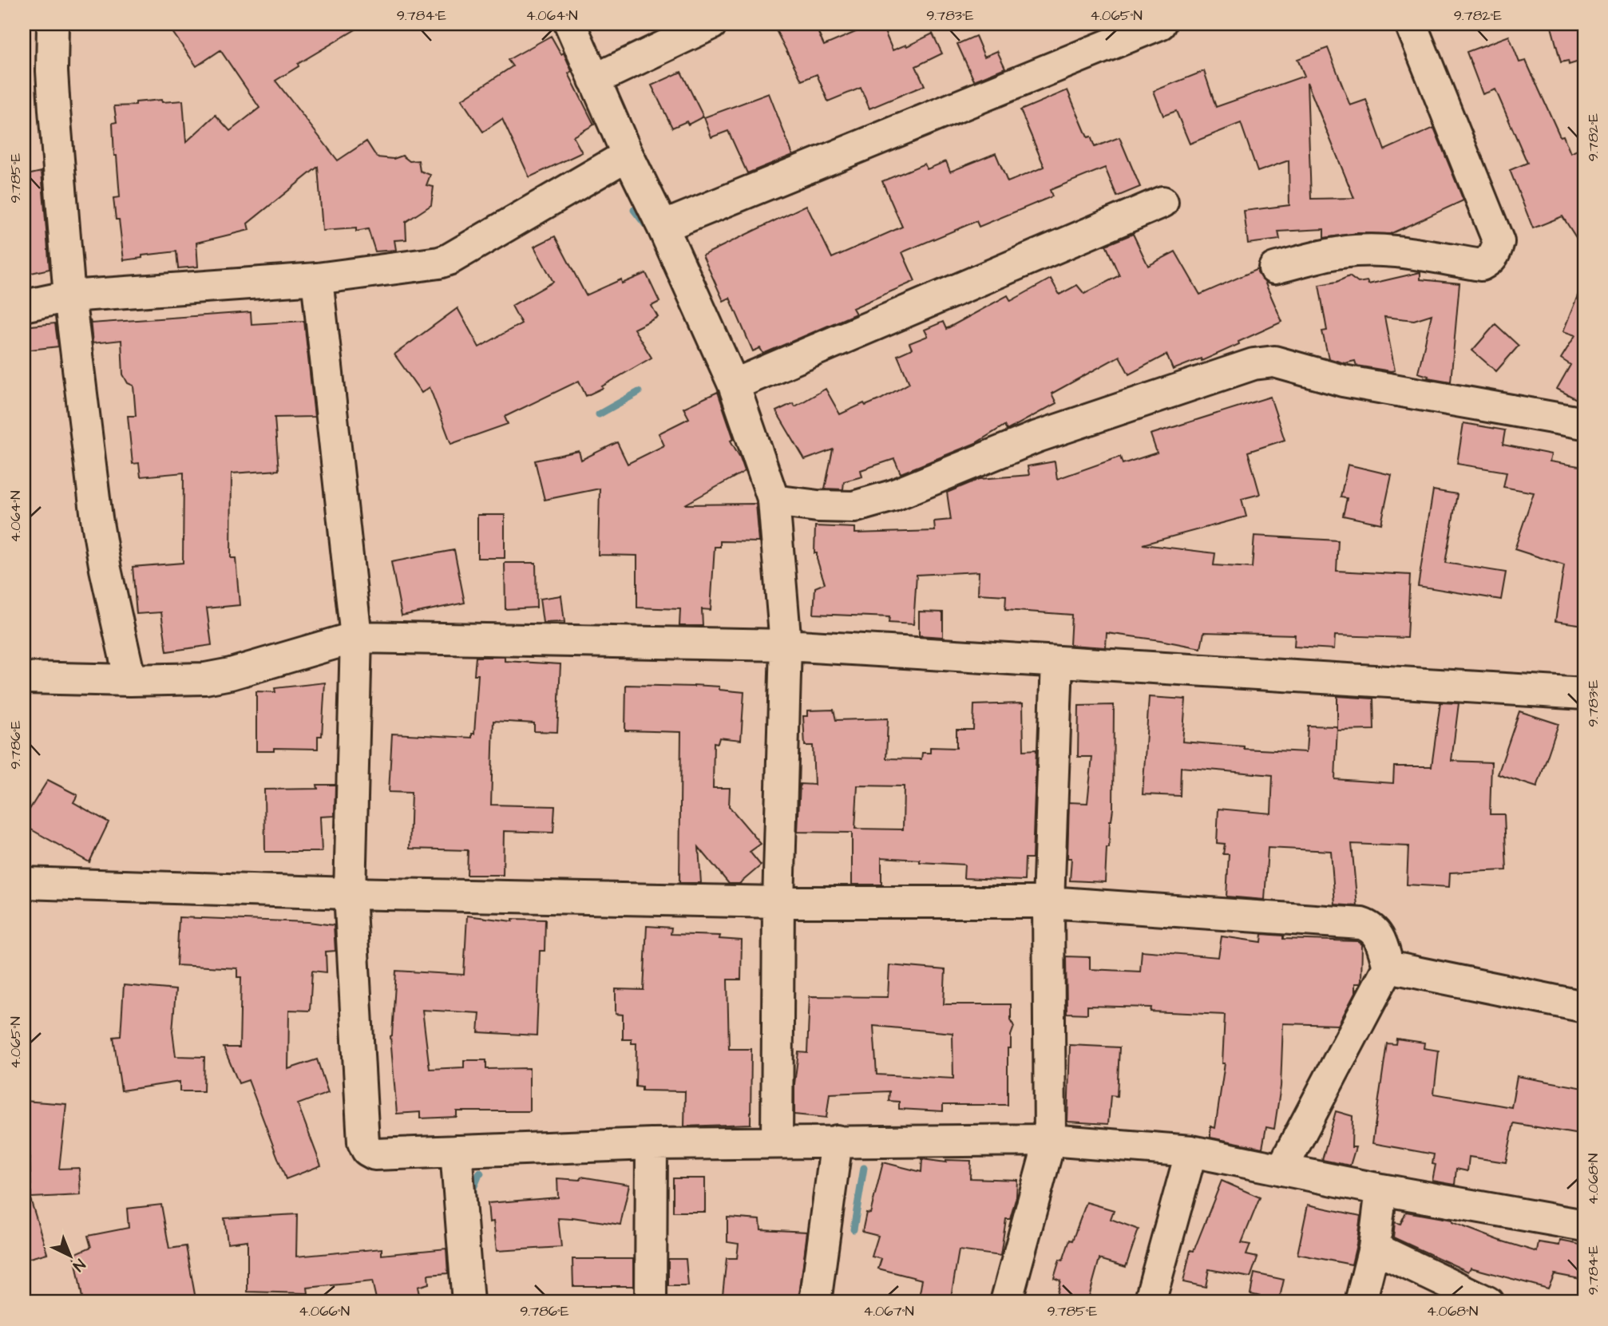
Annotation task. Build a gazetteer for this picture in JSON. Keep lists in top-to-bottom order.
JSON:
{
  "north": "bottom right",
  "coordinates": [
    "9.784°E",
    "4.064°N",
    "9.783°E",
    "4.065°N",
    "9.782°E",
    "9.785°E",
    "9.786°E",
    "4.068°N",
    "4.066°N",
    "4.067°N"
  ]
}
